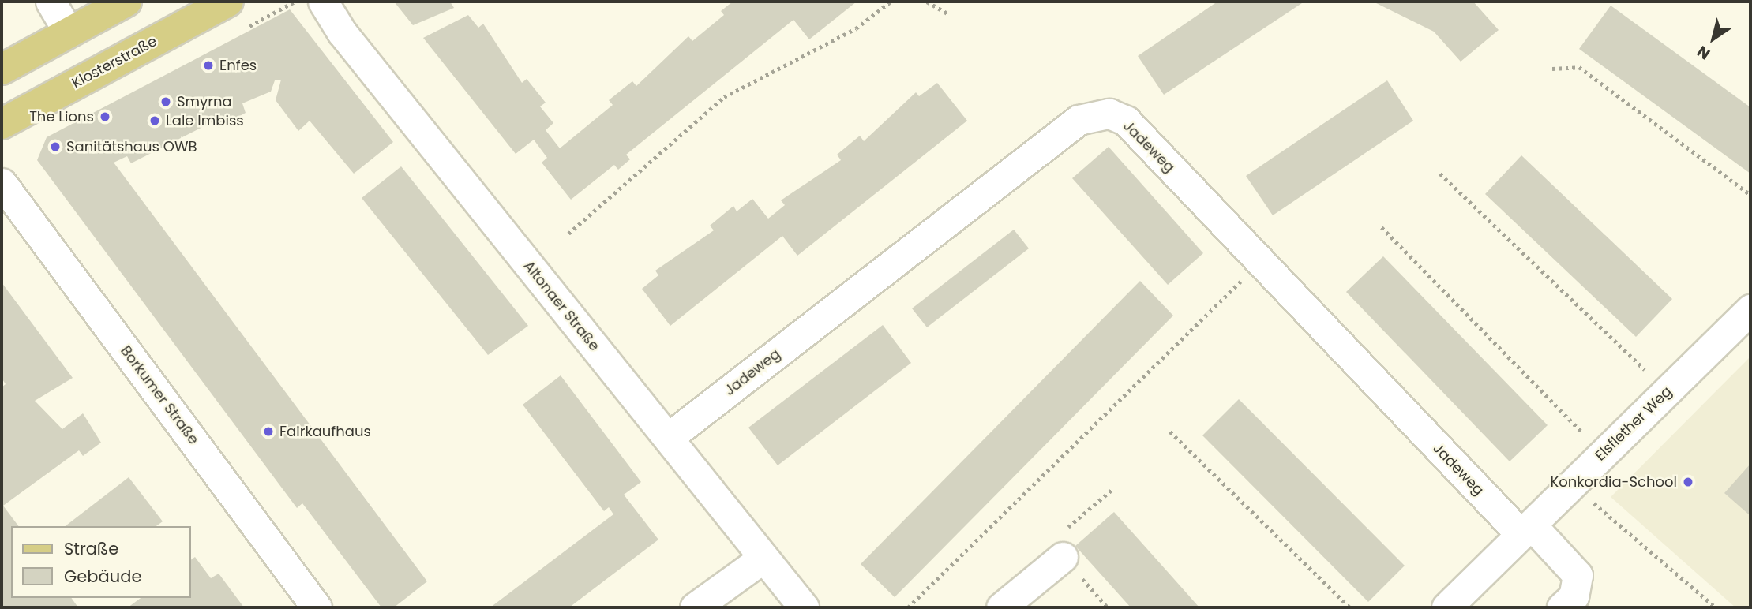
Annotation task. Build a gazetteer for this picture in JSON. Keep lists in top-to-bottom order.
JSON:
{
  "streets": {
    "main road": ["Klosterstraße"],
    "street": [
      "Jadeweg",
      "Altonaer Straße",
      "Borkumer Straße",
      "Elsflether Weg"
    ]
  },
  "crossings": [
    ["Jadeweg", "Altonaer Straße"],
    ["Jadeweg", "Elsflether Weg"]
  ],
  "places": [
    "Enfes",
    "Smyrna",
    "The Lions",
    "Lale Imbiss",
    "Sanitätshaus OWB",
    "Fairkaufhaus",
    "Konkordia-School"
  ],
  "legend": ["Straße", "Gebäude"],
  "north": "bottom left"
}
